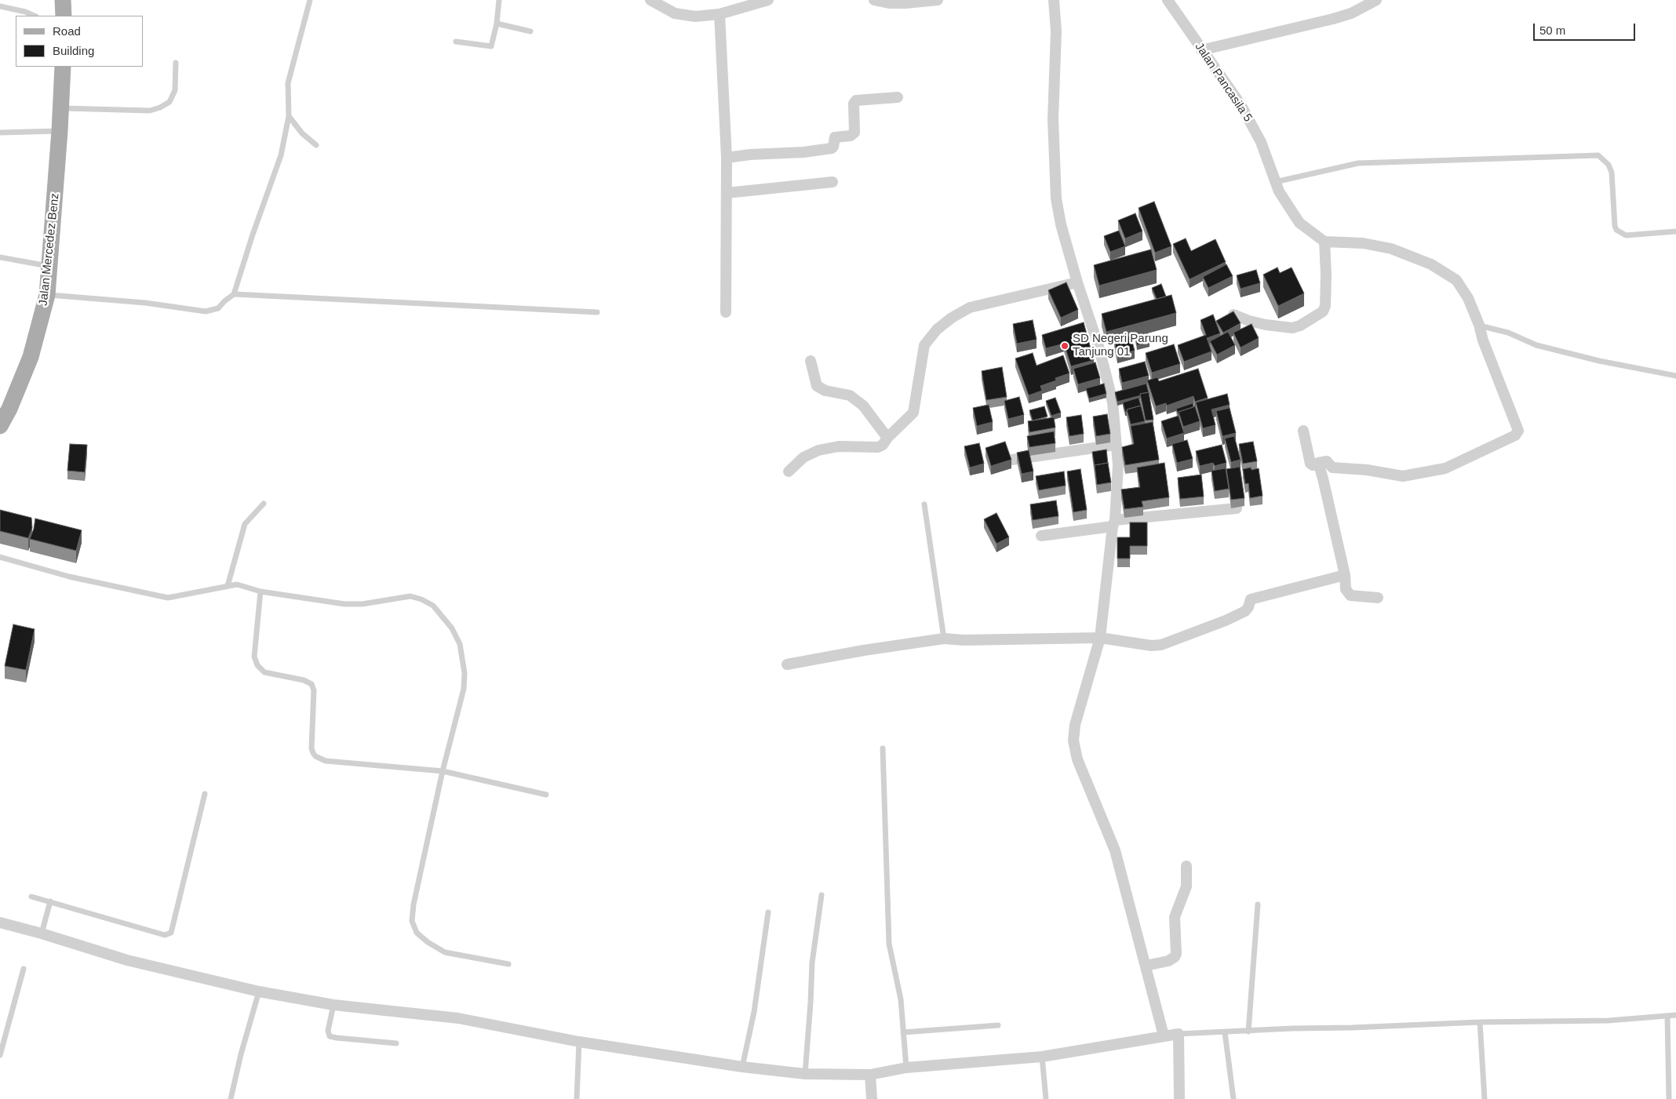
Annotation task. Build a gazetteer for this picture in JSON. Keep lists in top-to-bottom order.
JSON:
{
  "streets": {
    "main road": ["Jalan Mercedez Benz"],
    "street": ["Jalan Pancasila 5"]
  },
  "places": ["SD Negeri Parung Tanjung 01"],
  "legend": ["Road", "Building"],
  "scale_bar": "50 m"
}
